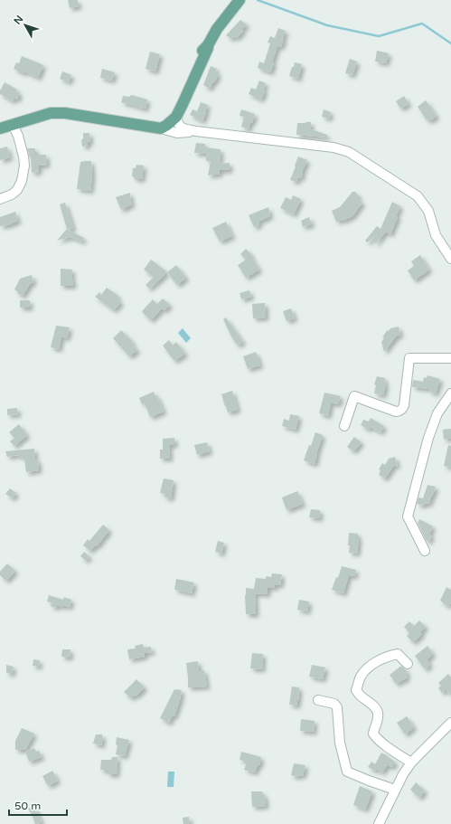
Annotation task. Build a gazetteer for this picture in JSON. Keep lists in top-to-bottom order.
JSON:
{
  "scale_bar": "50 m",
  "north": "top left"
}
